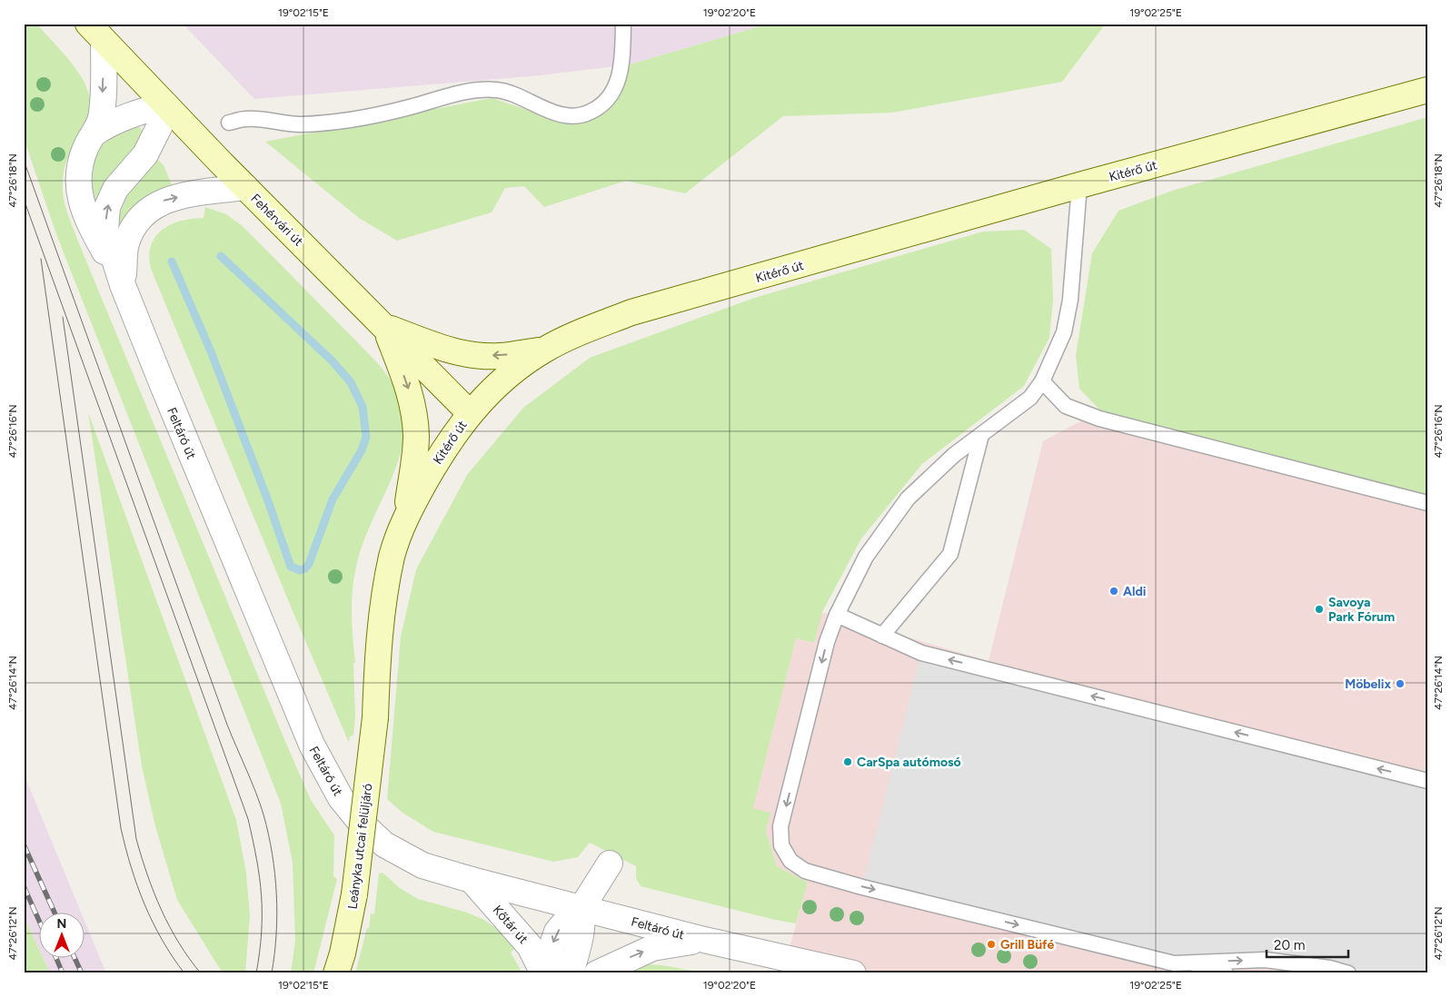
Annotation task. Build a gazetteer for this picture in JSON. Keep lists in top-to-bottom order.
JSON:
{
  "streets": {
    "main road": ["Kitérő út", "Fehérvári út", "Leányka utcai felüljáró"],
    "street": ["Feltáró út", "Kőtár út"]
  },
  "crossings": [
    ["Kitérő út", "Fehérvári út"],
    ["Kitérő út", "Leányka utcai felüljáró"],
    ["Fehérvári út", "Feltáró út"],
    ["Feltáró út", "Kőtár út"]
  ],
  "places": [
    "Aldi",
    "Savoya Park Fórum",
    "Möbelix",
    "CarSpa autómosó",
    "Grill Büfé"
  ],
  "scale_bar": "20 m",
  "north": "top",
  "coordinates": [
    "19°02'15\"E",
    "19°02'20\"E",
    "19°02'25\"E",
    "47°26'18\"N",
    "47°26'16\"N",
    "47°26'14\"N",
    "47°26'12\"N"
  ]
}
